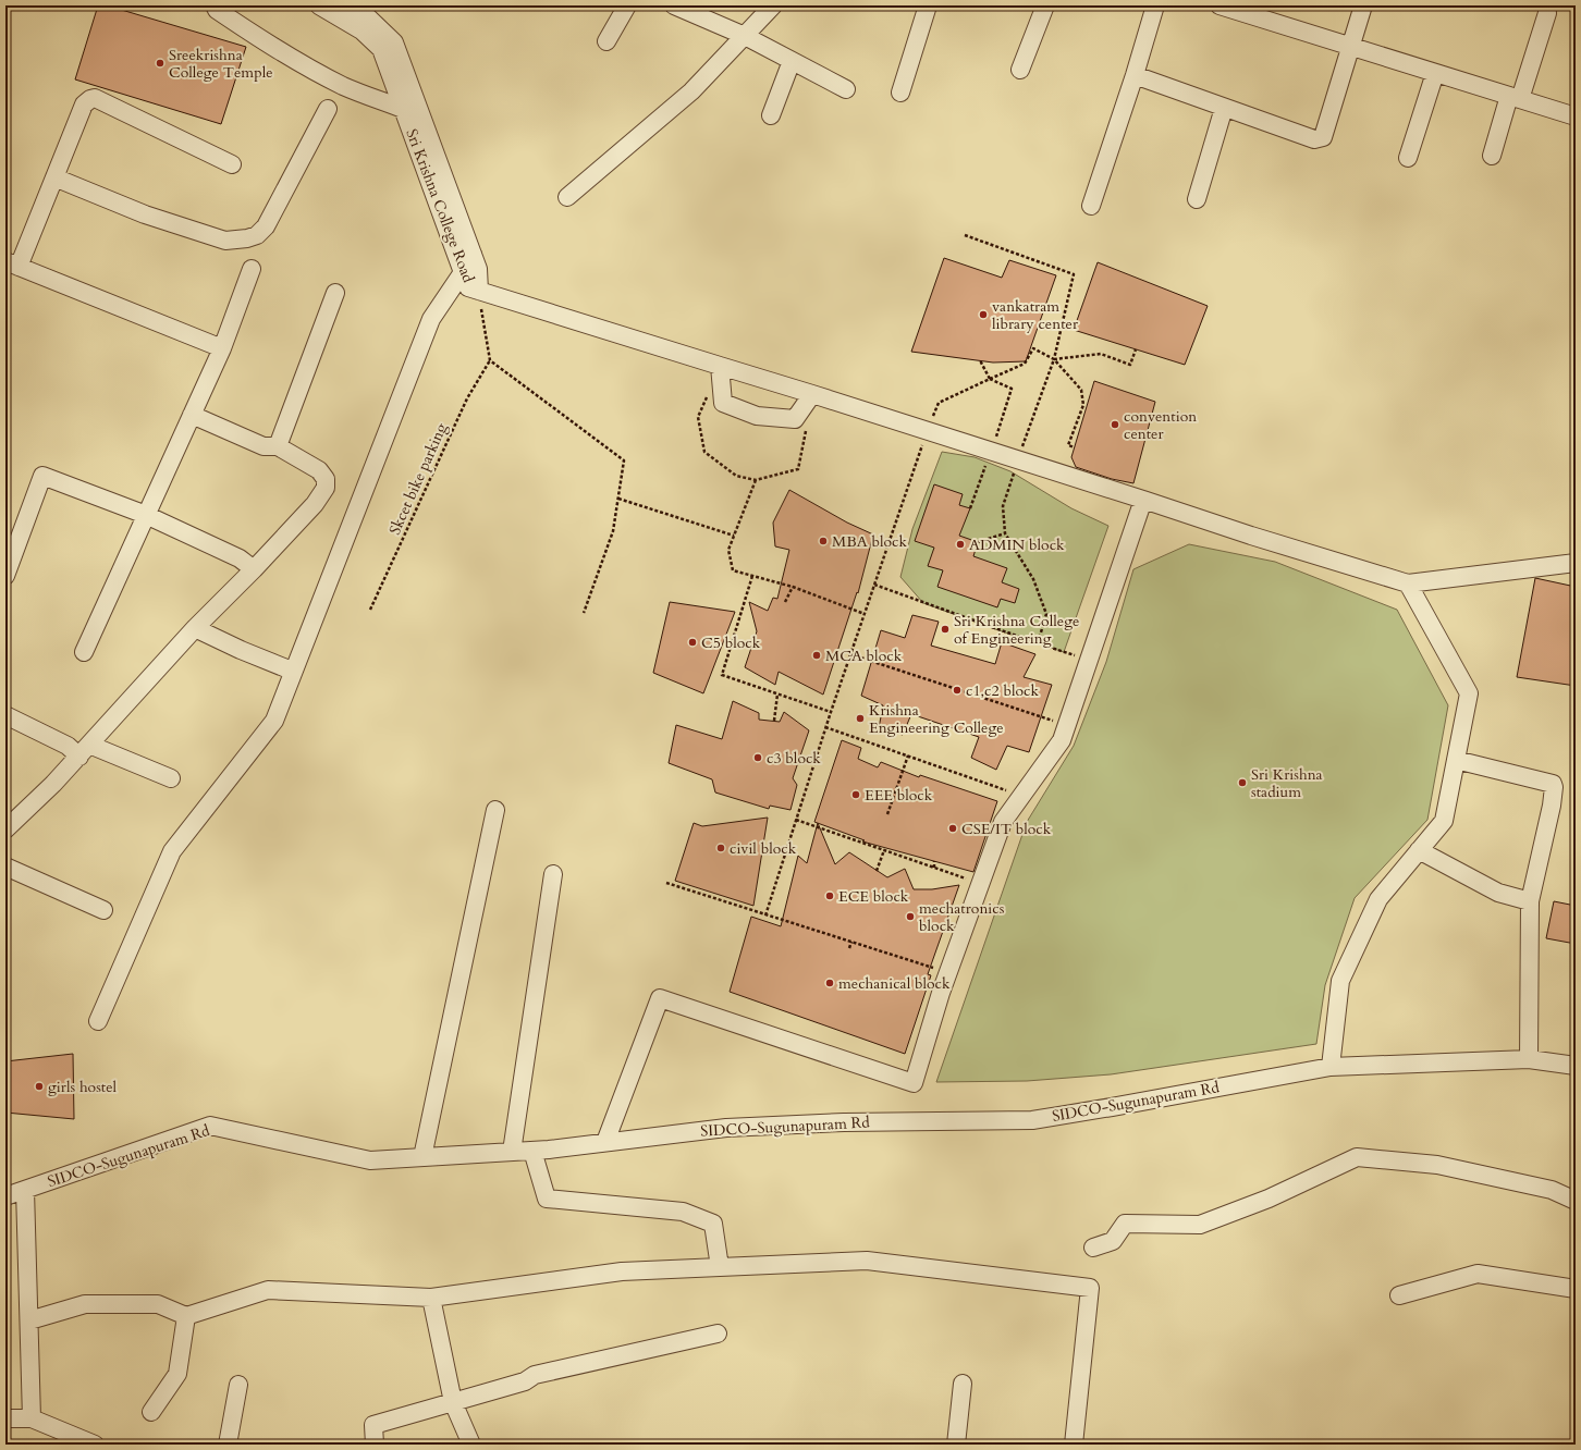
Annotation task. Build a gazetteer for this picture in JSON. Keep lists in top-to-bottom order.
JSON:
{
  "streets": {
    "street": ["Sri Krishna College Road", "SIDCO-Sugunapuram Rd"],
    "path": ["Skcet bike parking"]
  },
  "places": [
    "Sreekrishna College Temple",
    "vankatram library center",
    "convention center",
    "MBA block",
    "ADMIN block",
    "Sri Krishna College of Engineering",
    "C5 block",
    "MCA block",
    "c1,c2 block",
    "Krishna Engineering College",
    "c3 block",
    "Sri Krishna stadium",
    "EEE block",
    "CSE/IT block",
    "civil block",
    "ECE block",
    "mechatronics block",
    "mechanical block",
    "girls hostel"
  ]
}
